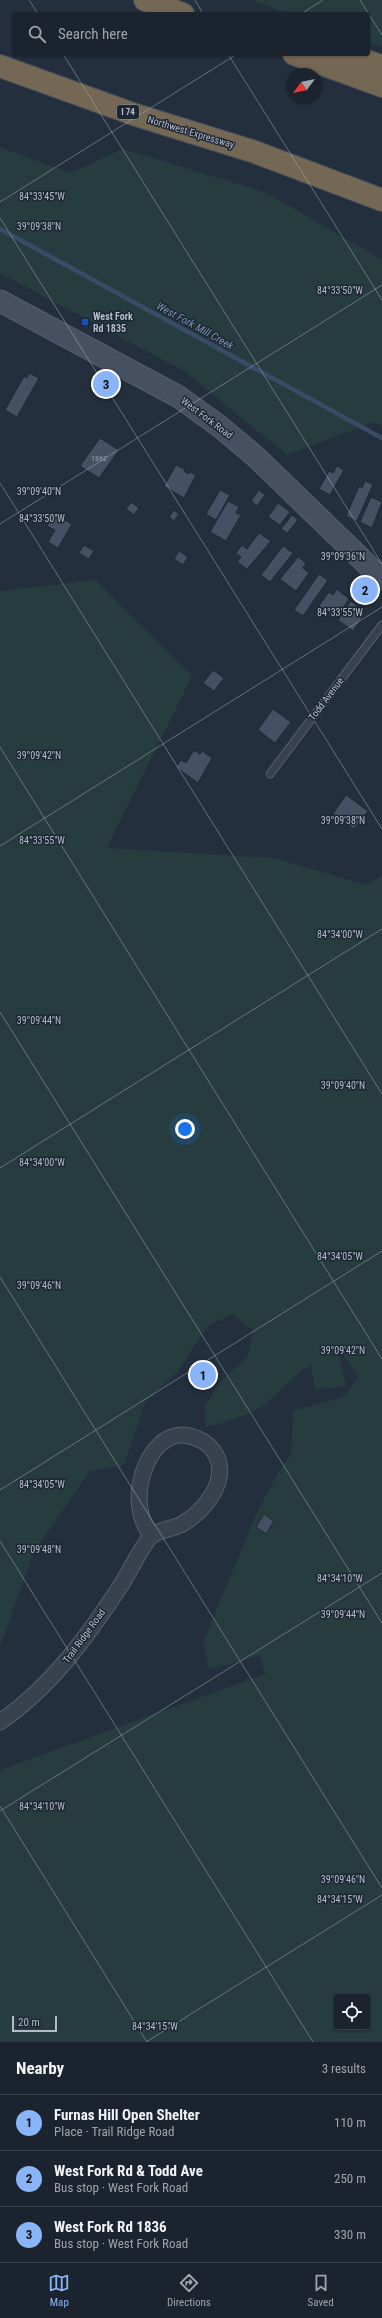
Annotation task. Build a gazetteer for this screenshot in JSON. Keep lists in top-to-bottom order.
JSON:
{
  "streets": {
    "highway": ["I 74", "Northwest Expressway"],
    "street": ["West Fork Road", "Trail Ridge Road"],
    "lane": ["Todd Avenue"]
  },
  "water": ["West Fork Mill Creek"],
  "places": {
    "transit": ["West Fork Rd 1835"]
  },
  "house_numbers": ["1862"],
  "scale_bar": "20 m",
  "north": "bottom left",
  "page": {
    "search": "Search here",
    "pins": ["3", "2", "1"],
    "scale": "20 m",
    "heading": ["Nearby", "3 results"],
    "list": [
      {
        "mark": "1",
        "name": "Furnas Hill Open Shelter",
        "note": "Place · Trail Ridge Road",
        "value": "110 m"
      },
      {
        "mark": "2",
        "name": "West Fork Rd & Todd Ave",
        "note": "Bus stop · West Fork Road",
        "value": "250 m"
      },
      {
        "mark": "3",
        "name": "West Fork Rd 1836",
        "note": "Bus stop · West Fork Road",
        "value": "330 m"
      }
    ],
    "nav": ["Map", "Directions", "Saved"]
  },
  "coordinates": [
    "84°33'45\"W",
    "39°09'38\"N",
    "84°33'50\"W",
    "39°09'40\"N",
    "39°09'36\"N",
    "84°33'55\"W",
    "39°09'42\"N",
    "84°34'00\"W",
    "39°09'44\"N",
    "84°34'05\"W",
    "39°09'46\"N",
    "39°09'48\"N",
    "84°34'10\"W",
    "84°34'15\"W"
  ]
}
